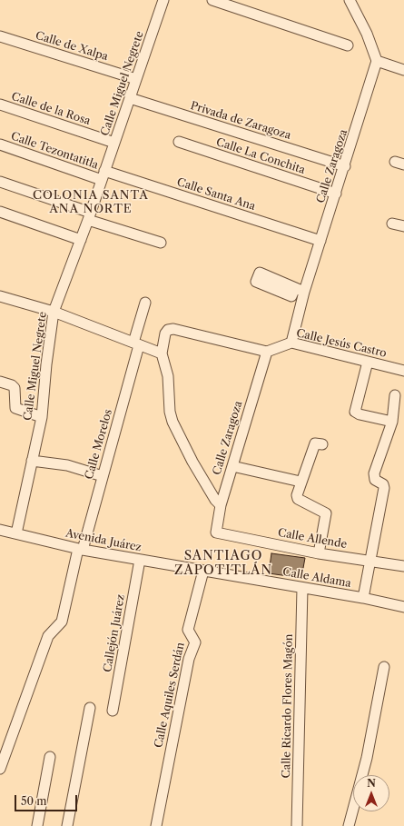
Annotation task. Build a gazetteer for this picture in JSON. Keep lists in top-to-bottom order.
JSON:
{
  "streets": {
    "street": [
      "Calle de Xalpa",
      "Calle Miguel Negrete",
      "Calle de la Rosa",
      "Privada de Zaragoza",
      "Calle Tezontatitla",
      "Calle La Conchita",
      "Calle Zaragoza",
      "Calle Santa Ana",
      "Calle Jesús Castro",
      "Calle Morelos",
      "Calle Allende",
      "Avenida Juárez",
      "Calle Aldama",
      "Callejón Juárez",
      "Calle Aquiles Serdán",
      "Calle Ricardo Flores Magón"
    ]
  },
  "crossings": [
    ["Calle de Xalpa", "Calle Miguel Negrete"],
    ["Calle Miguel Negrete", "Calle de la Rosa"],
    ["Calle Miguel Negrete", "Privada de Zaragoza"],
    ["Calle Miguel Negrete", "Calle Tezontatitla"],
    ["Calle Miguel Negrete", "Calle Santa Ana"],
    ["Calle Miguel Negrete", "Avenida Juárez"],
    ["Privada de Zaragoza", "Calle Zaragoza"],
    ["Calle Tezontatitla", "Calle Santa Ana"],
    ["Calle La Conchita", "Calle Zaragoza"],
    ["Calle Zaragoza", "Calle Santa Ana"],
    ["Calle Zaragoza", "Calle Jesús Castro"],
    ["Calle Zaragoza", "Calle Allende"],
    ["Calle Morelos", "Avenida Juárez"],
    ["Avenida Juárez", "Calle Aldama"],
    ["Avenida Juárez", "Callejón Juárez"],
    ["Avenida Juárez", "Calle Aquiles Serdán"],
    ["Calle Aldama", "Calle Aquiles Serdán"],
    ["Calle Aldama", "Calle Ricardo Flores Magón"]
  ],
  "districts": ["COLONIA SANTA ANA NORTE", "SANTIAGO ZAPOTITLÁN"],
  "scale_bar": "50 m",
  "north": "top"
}
